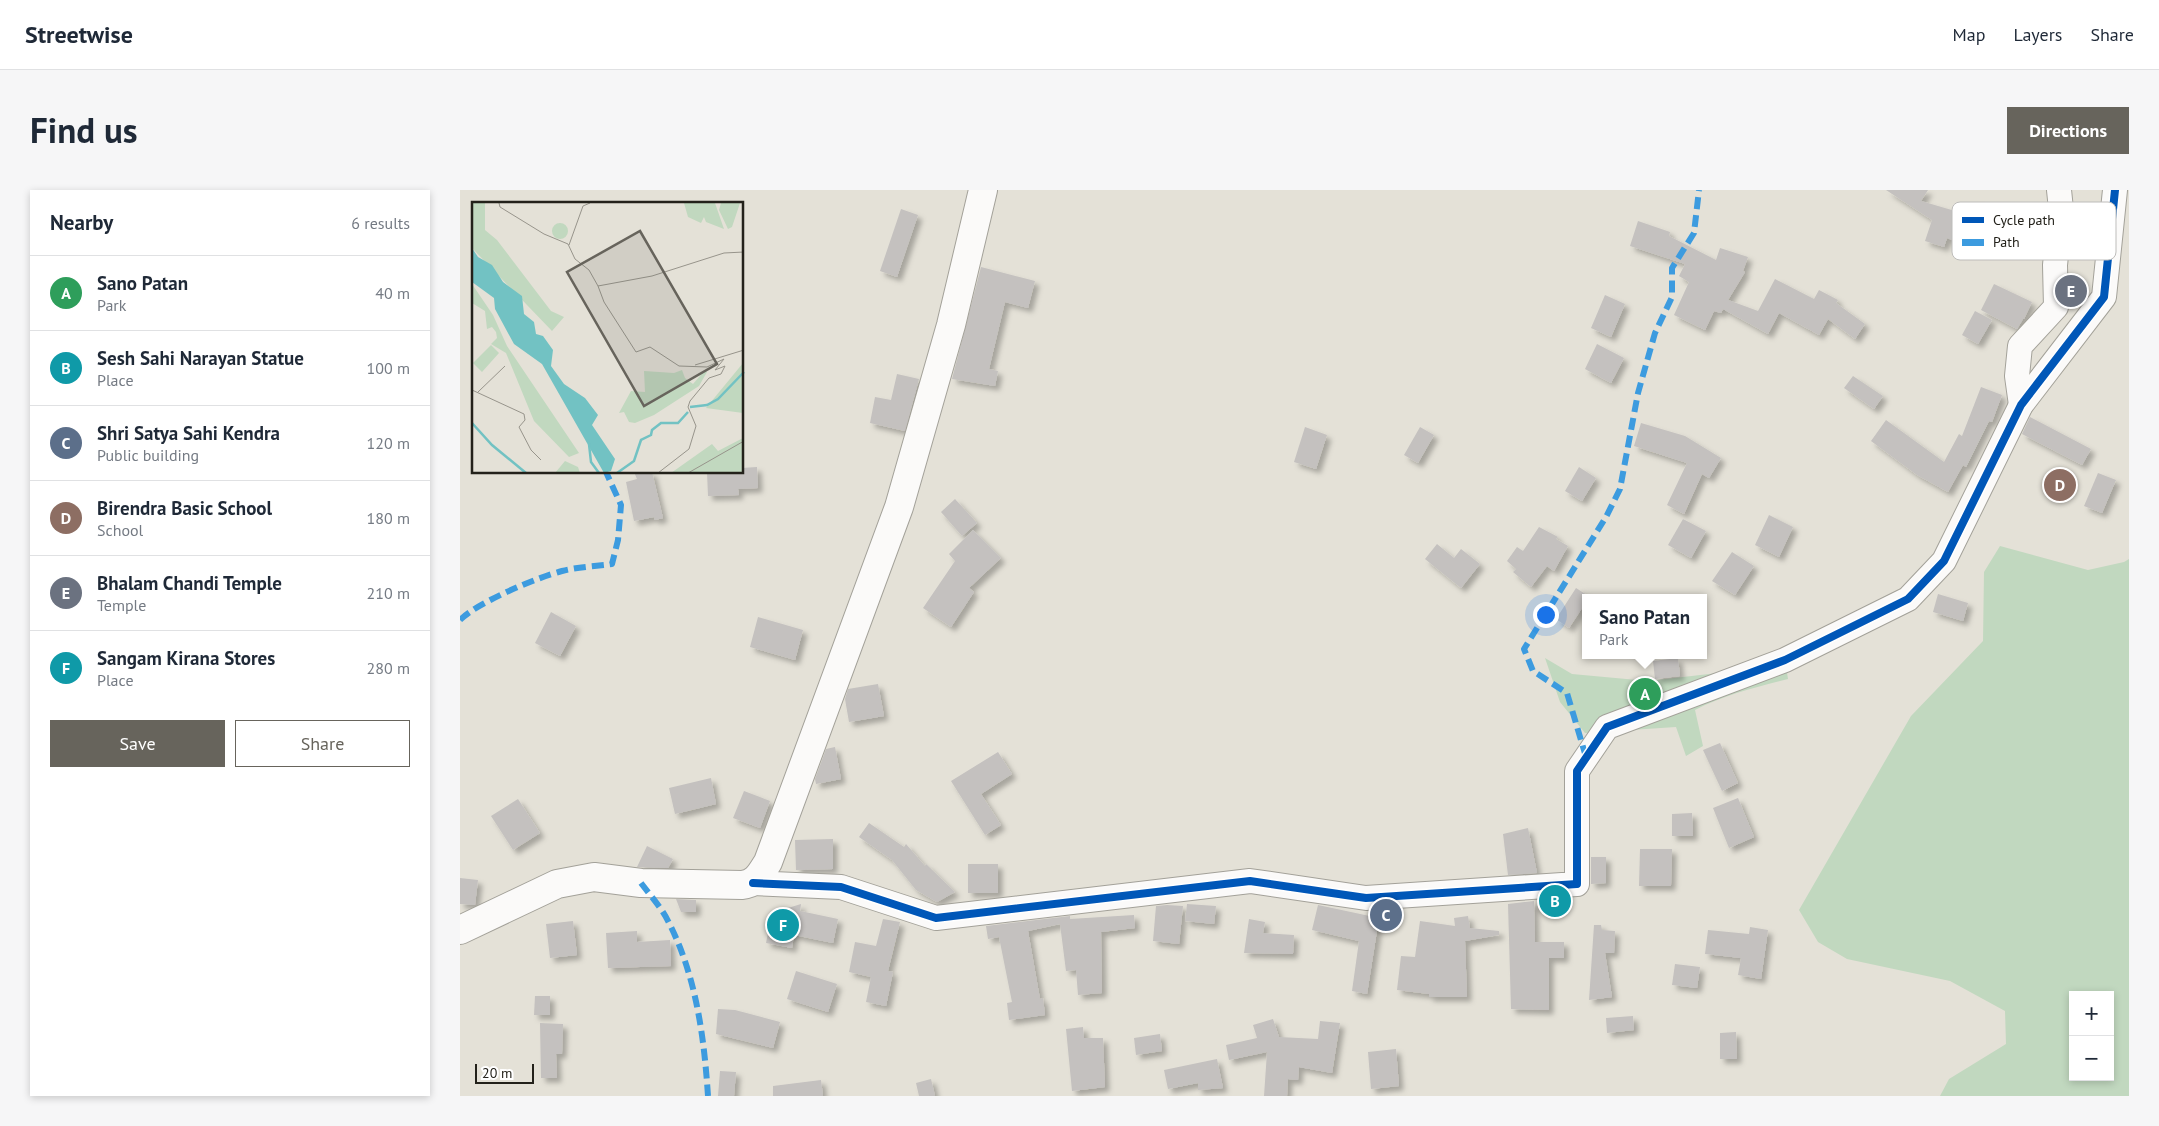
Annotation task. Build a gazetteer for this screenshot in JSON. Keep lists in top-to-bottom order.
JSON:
{
  "legend": ["Cycle path", "Path"],
  "scale_bar": "20 m",
  "page": {
    "header": "Streetwise",
    "nav": ["Map", "Layers", "Share"],
    "title": "Find us",
    "buttons": [
      "Directions",
      ["Save", "Share"]
    ],
    "heading": ["Nearby", "6 results"],
    "list": [
      {
        "mark": "A",
        "name": "Sano Patan",
        "note": "Park",
        "value": "40 m"
      },
      {
        "mark": "B",
        "name": "Sesh Sahi Narayan Statue",
        "note": "Place",
        "value": "100 m"
      },
      {
        "mark": "C",
        "name": "Shri Satya Sahi Kendra",
        "note": "Public building",
        "value": "120 m"
      },
      {
        "mark": "D",
        "name": "Birendra Basic School",
        "note": "School",
        "value": "180 m"
      },
      {
        "mark": "E",
        "name": "Bhalam Chandi Temple",
        "note": "Temple",
        "value": "210 m"
      },
      {
        "mark": "F",
        "name": "Sangam Kirana Stores",
        "note": "Place",
        "value": "280 m"
      }
    ],
    "pins": [
      "E",
      "D",
      "A",
      "B",
      "C",
      "F"
    ],
    "popup": ["Sano Patan", "Park"],
    "map_buttons": ["+", "−"],
    "scale": "20 m"
  }
}
